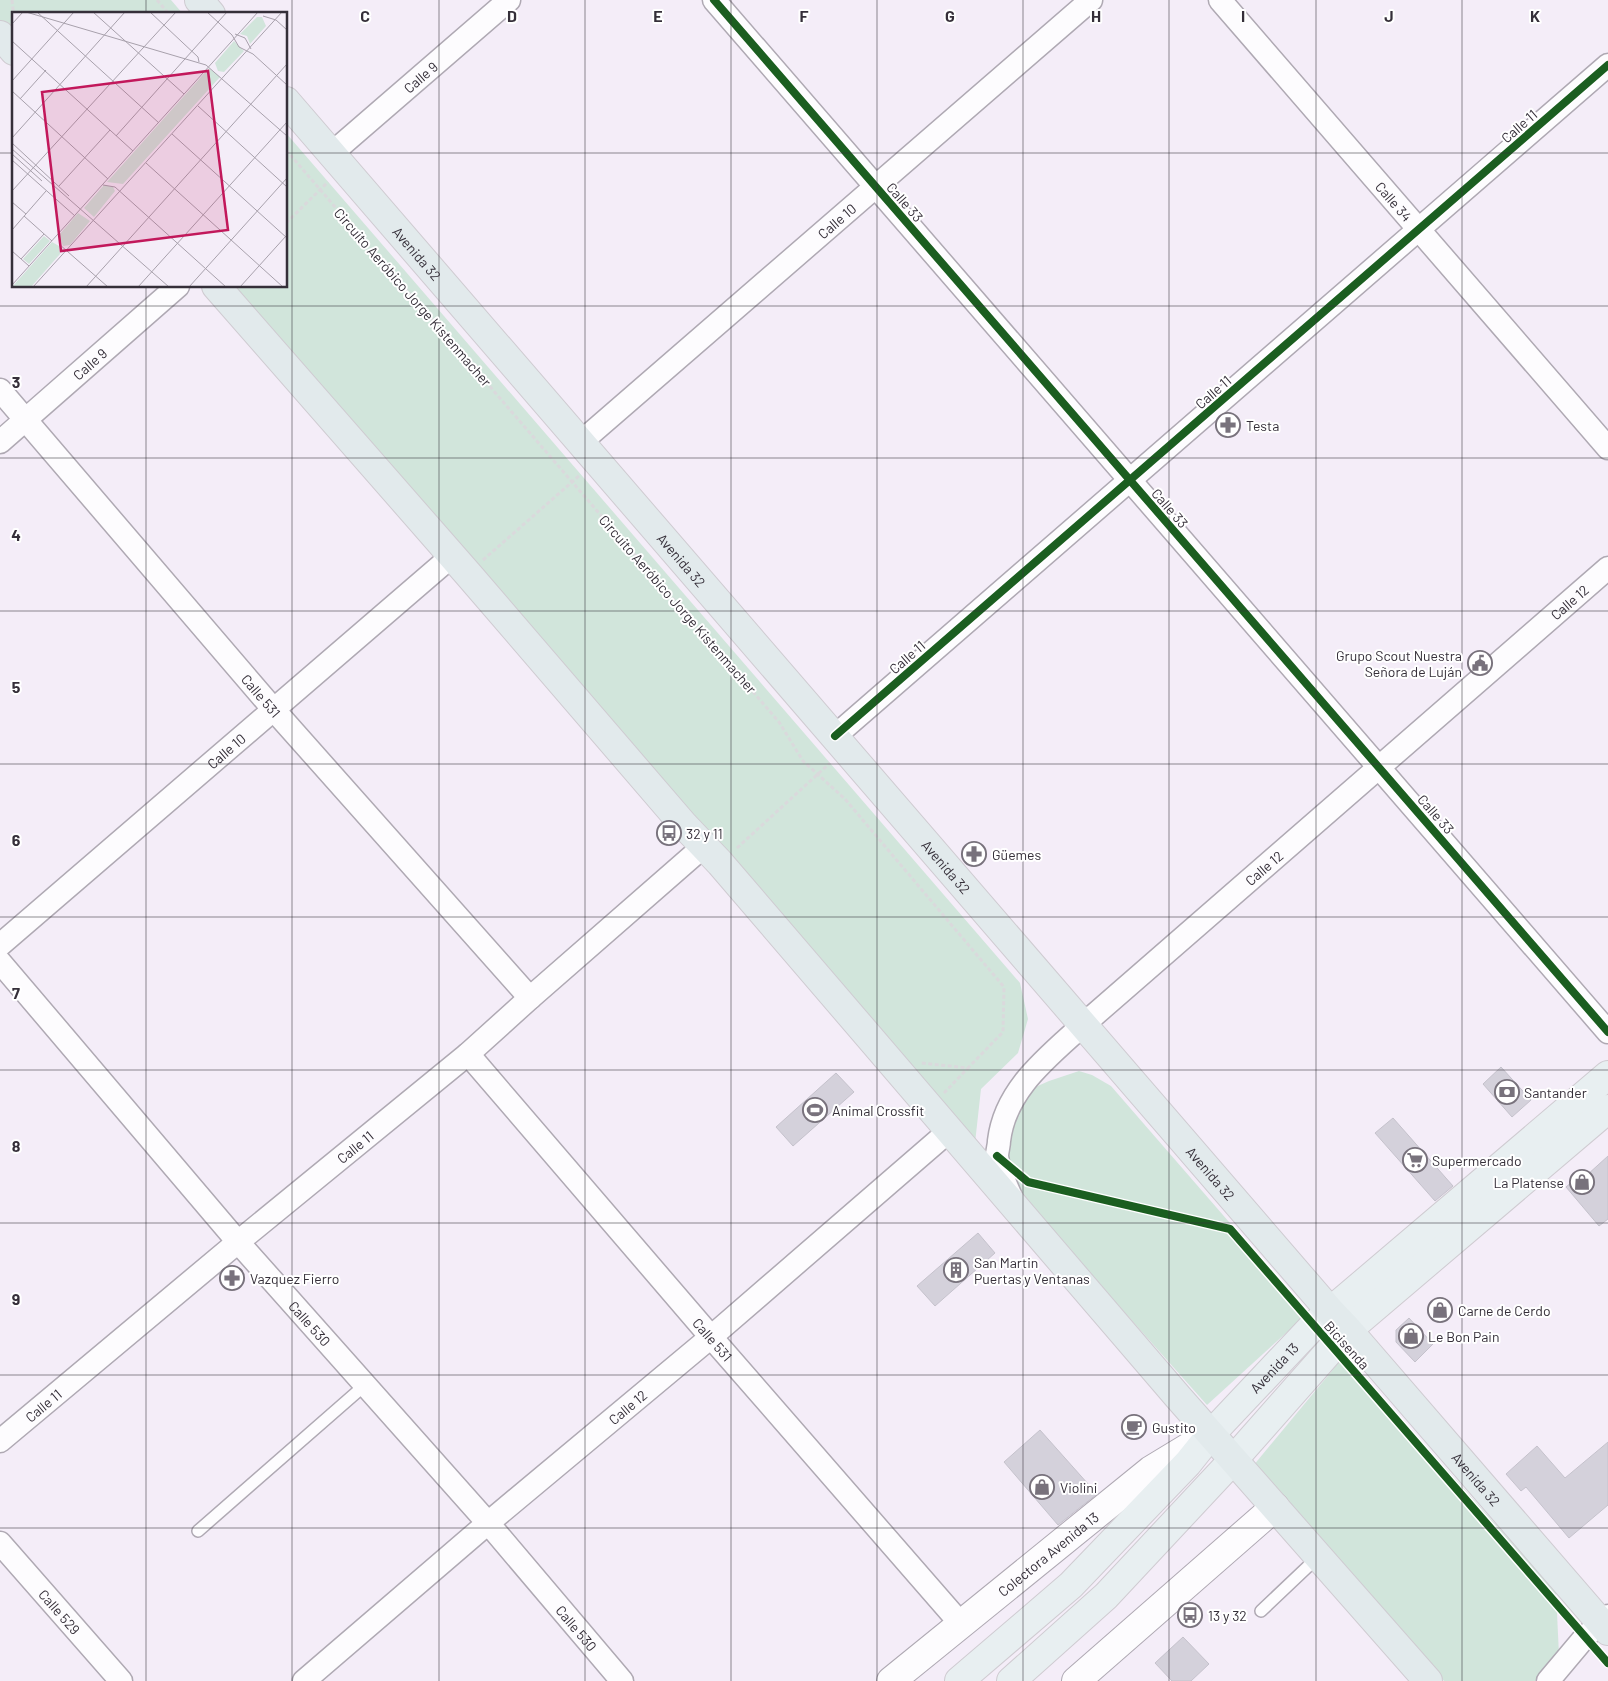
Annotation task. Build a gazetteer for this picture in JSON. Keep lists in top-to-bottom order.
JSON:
{
  "streets": {
    "highway": ["Avenida 32"],
    "main road": ["Avenida 13"],
    "street": [
      "Calle 9",
      "Calle 11",
      "Calle 34",
      "Calle 33",
      "Calle 10",
      "Calle 12",
      "Calle 531",
      "Calle 530",
      "Colectora Avenida 13",
      "Calle 529"
    ],
    "path": ["Circuito Aeróbico Jorge Kistenmacher"],
    "cycle path": ["Bicisenda"]
  },
  "crossings": [
    ["Calle 9", "Avenida 32"],
    ["Calle 9", "Calle 531"],
    ["Calle 11", "Calle 34"],
    ["Calle 11", "Calle 33"],
    ["Calle 11", "Avenida 32"],
    ["Calle 11", "Calle 531"],
    ["Calle 11", "Calle 530"],
    ["Calle 33", "Calle 10"],
    ["Calle 33", "Calle 12"],
    ["Calle 10", "Avenida 32"],
    ["Calle 10", "Calle 531"],
    ["Avenida 32", "Calle 12"],
    ["Avenida 32", "Avenida 13"],
    ["Calle 12", "Calle 531"],
    ["Calle 12", "Calle 530"],
    ["Calle 531", "Colectora Avenida 13"],
    ["Avenida 13", "Colectora Avenida 13"]
  ],
  "places": {
    "pharmacy": ["Testa", "Güemes", "Vazquez Fierro"],
    "public building": ["Grupo Scout Nuestra Señora de Luján"],
    "bus stop": ["32 y 11", "13 y 32"],
    "bank": ["Santander"],
    "sports": ["Animal Crossfit"],
    "supermarket": ["Supermercado"],
    "shop": [
      "La Platense",
      "Carne de Cerdo",
      "Le Bon Pain",
      "Violini"
    ],
    "building": ["San Martin Puertas y Ventanas"],
    "cafe": ["Gustito"]
  },
  "grid": {
    "columns": [
      "C",
      "D",
      "E",
      "F",
      "G",
      "H",
      "I",
      "J",
      "K"
    ],
    "rows": [
      "3",
      "4",
      "5",
      "6",
      "7",
      "8",
      "9"
    ]
  }
}
